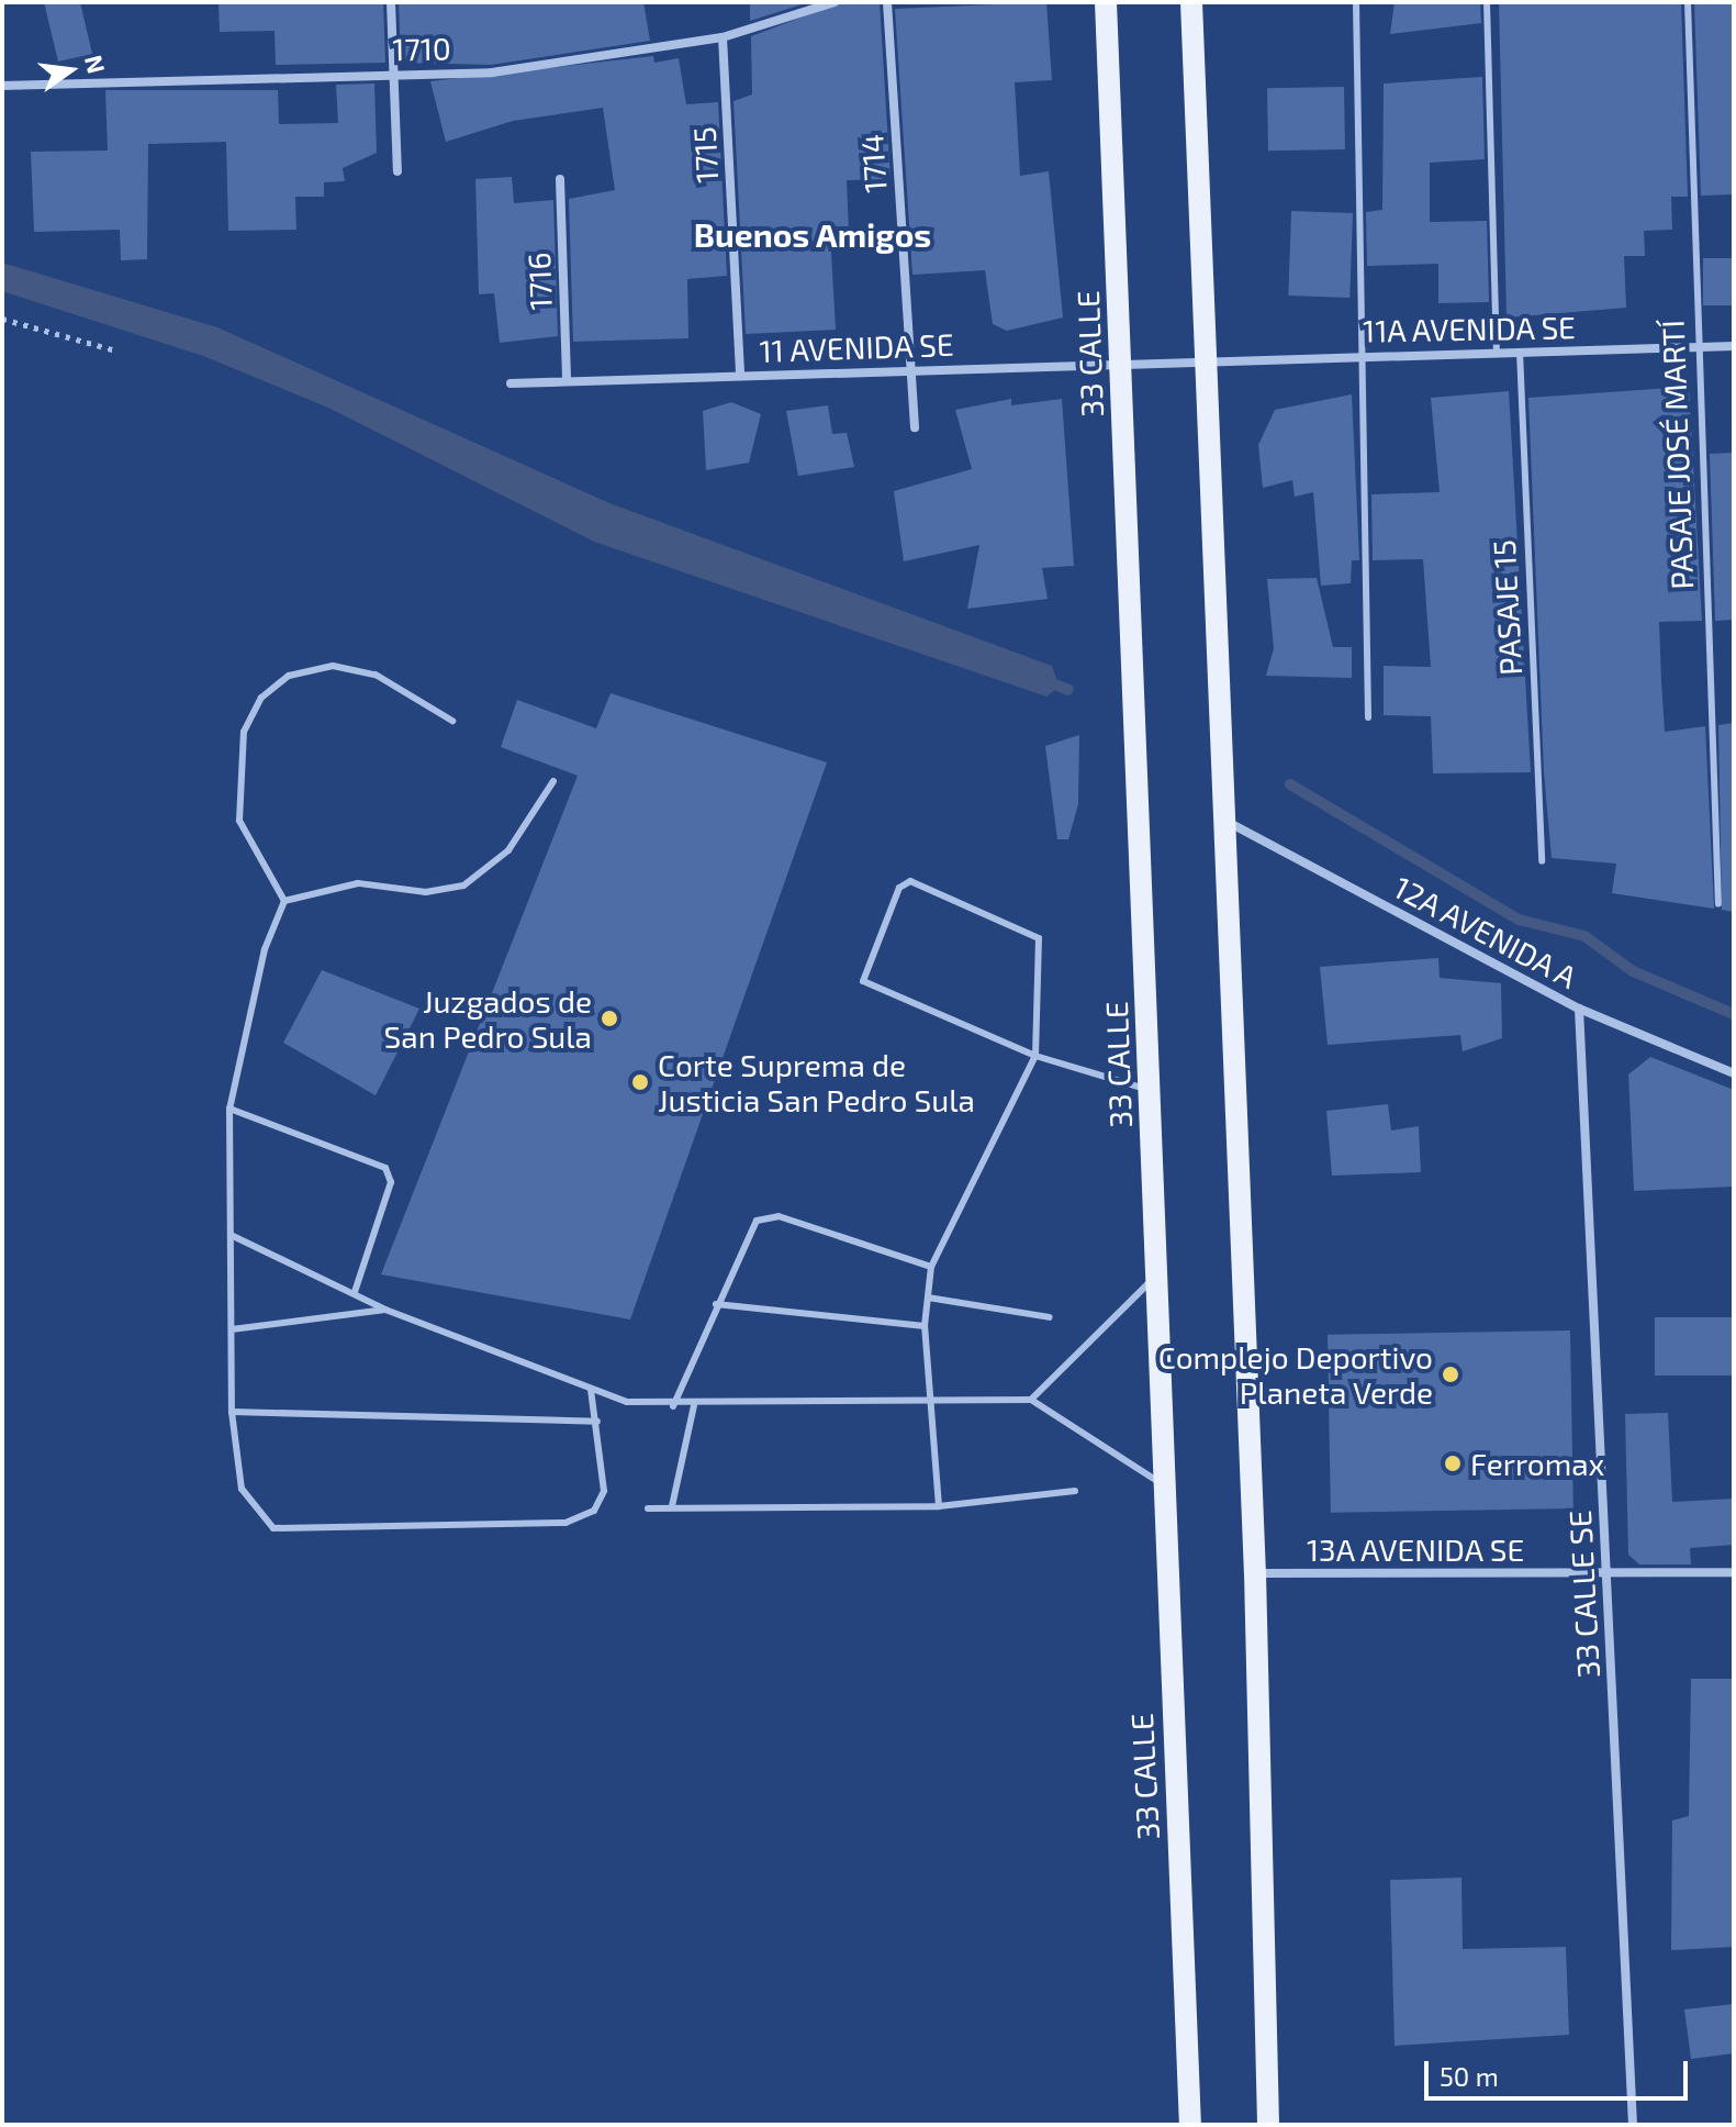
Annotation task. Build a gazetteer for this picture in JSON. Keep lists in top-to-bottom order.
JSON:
{
  "streets": {
    "main road": ["33 CALLE"],
    "street": [
      "1710",
      "1715",
      "1714",
      "1716",
      "11A AVENIDA SE",
      "11 AVENIDA SE",
      "12A AVENIDA A",
      "13A AVENIDA SE",
      "33 CALLE SE"
    ],
    "lane": ["PASAJE JOSÉ MARTÍ", "PASAJE 15"]
  },
  "crossings": [
    ["1710", "1715"],
    ["1715", "11 AVENIDA SE"],
    ["1714", "11 AVENIDA SE"],
    ["1716", "11 AVENIDA SE"],
    ["11A AVENIDA SE", "11 AVENIDA SE"],
    ["11A AVENIDA SE", "PASAJE JOSÉ MARTÍ"],
    ["11A AVENIDA SE", "PASAJE 15"],
    ["11 AVENIDA SE", "33 CALLE"],
    ["12A AVENIDA A", "33 CALLE SE"],
    ["13A AVENIDA SE", "33 CALLE SE"]
  ],
  "districts": ["Buenos Amigos"],
  "places": [
    "Juzgados de San Pedro Sula",
    "Corte Suprema de Justicia San Pedro Sula",
    "Complejo Deportivo Planeta Verde",
    "Ferromax"
  ],
  "scale_bar": "50 m",
  "north": "right"
}
